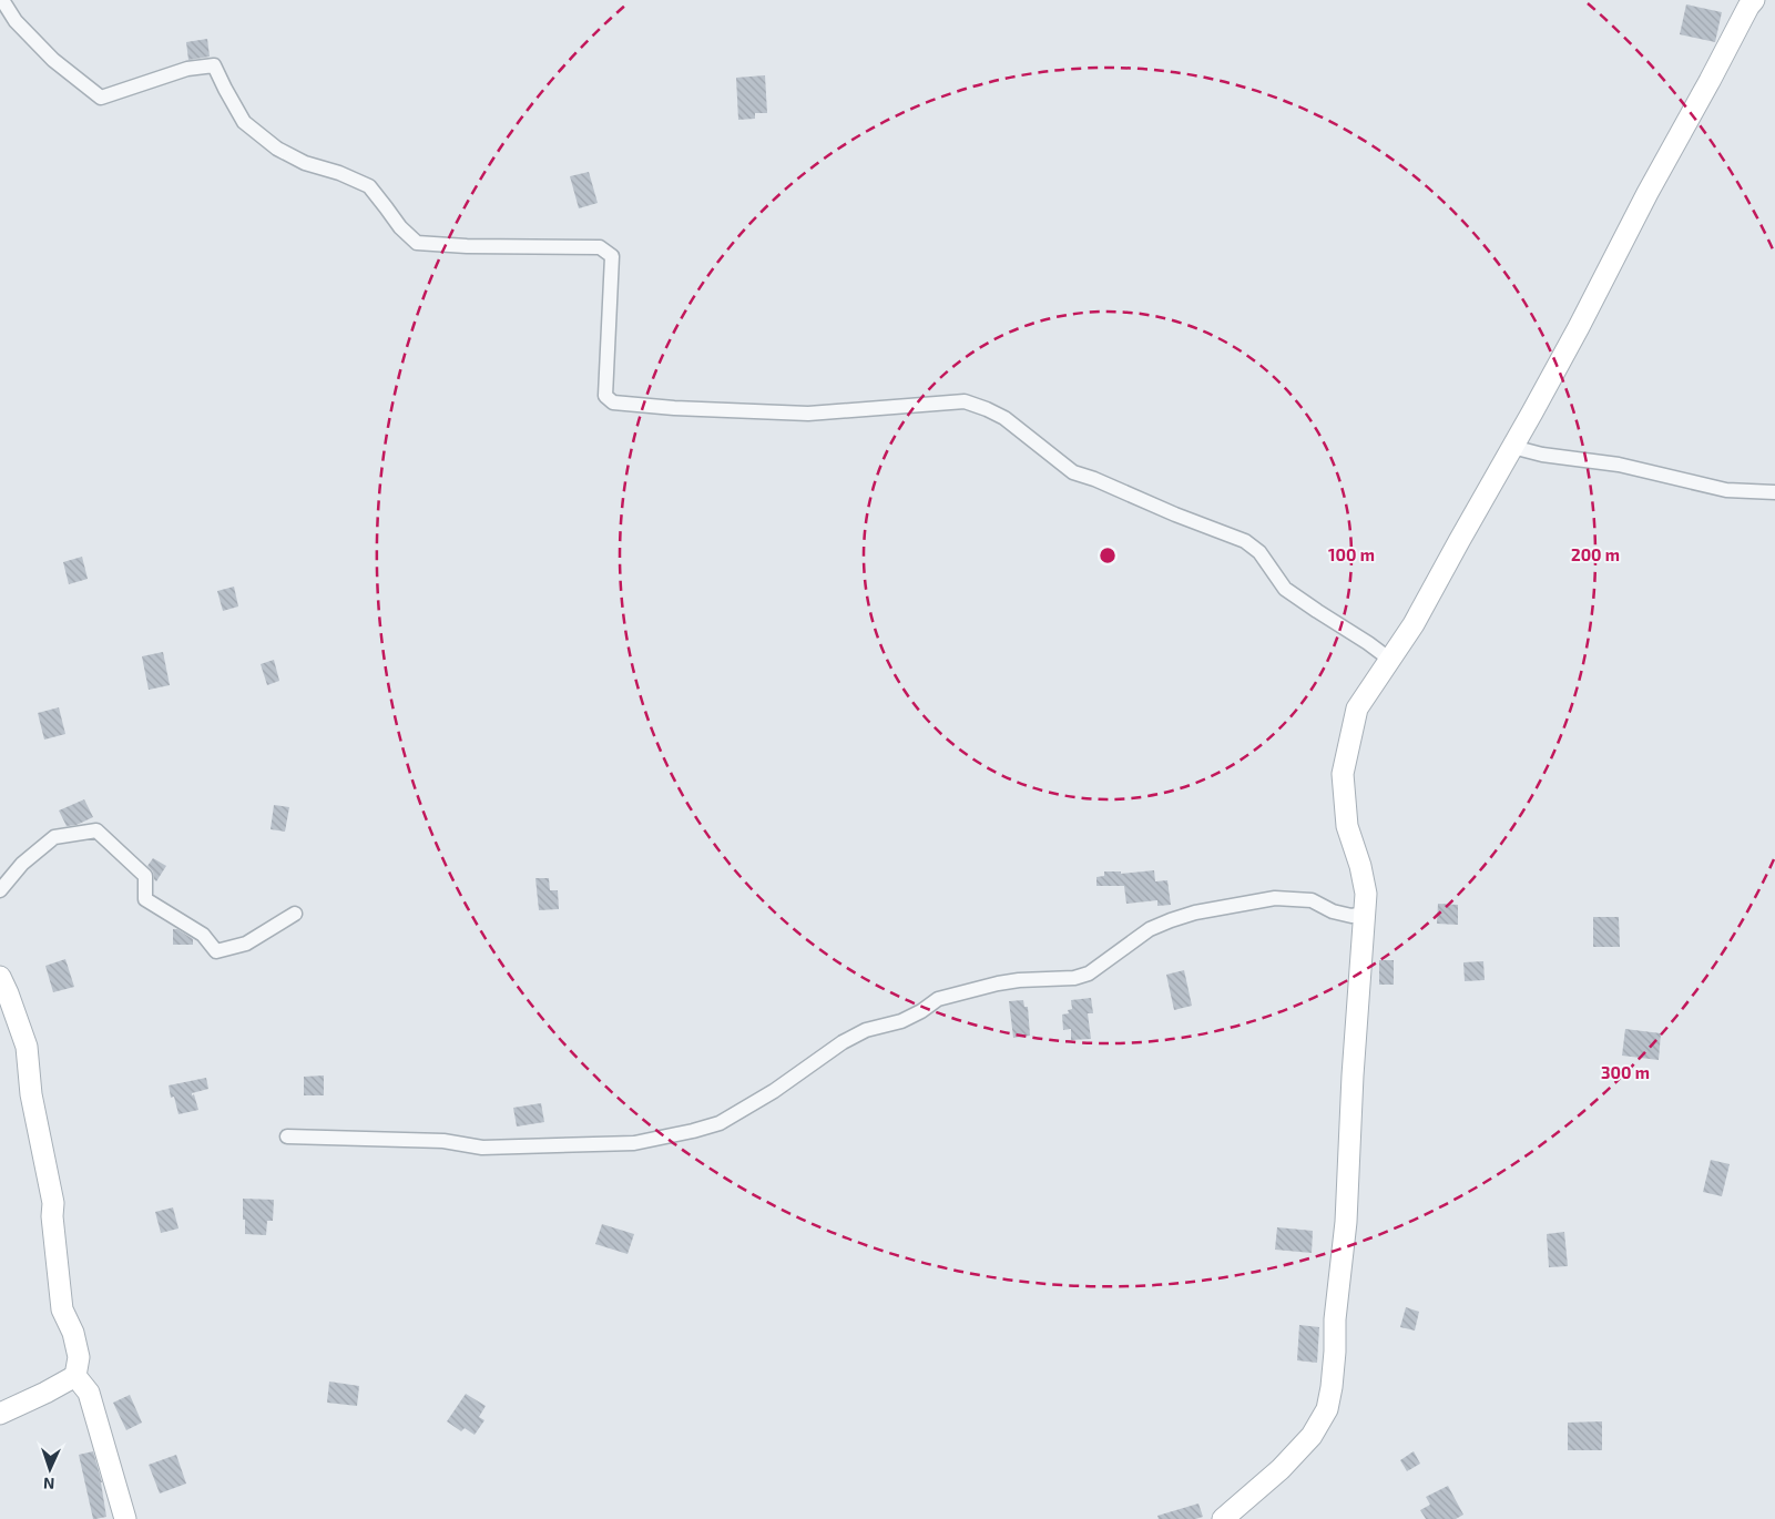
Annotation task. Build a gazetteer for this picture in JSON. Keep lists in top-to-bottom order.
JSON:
{
  "north": "bottom",
  "rings": ["100 m", "200 m", "300 m"]
}
